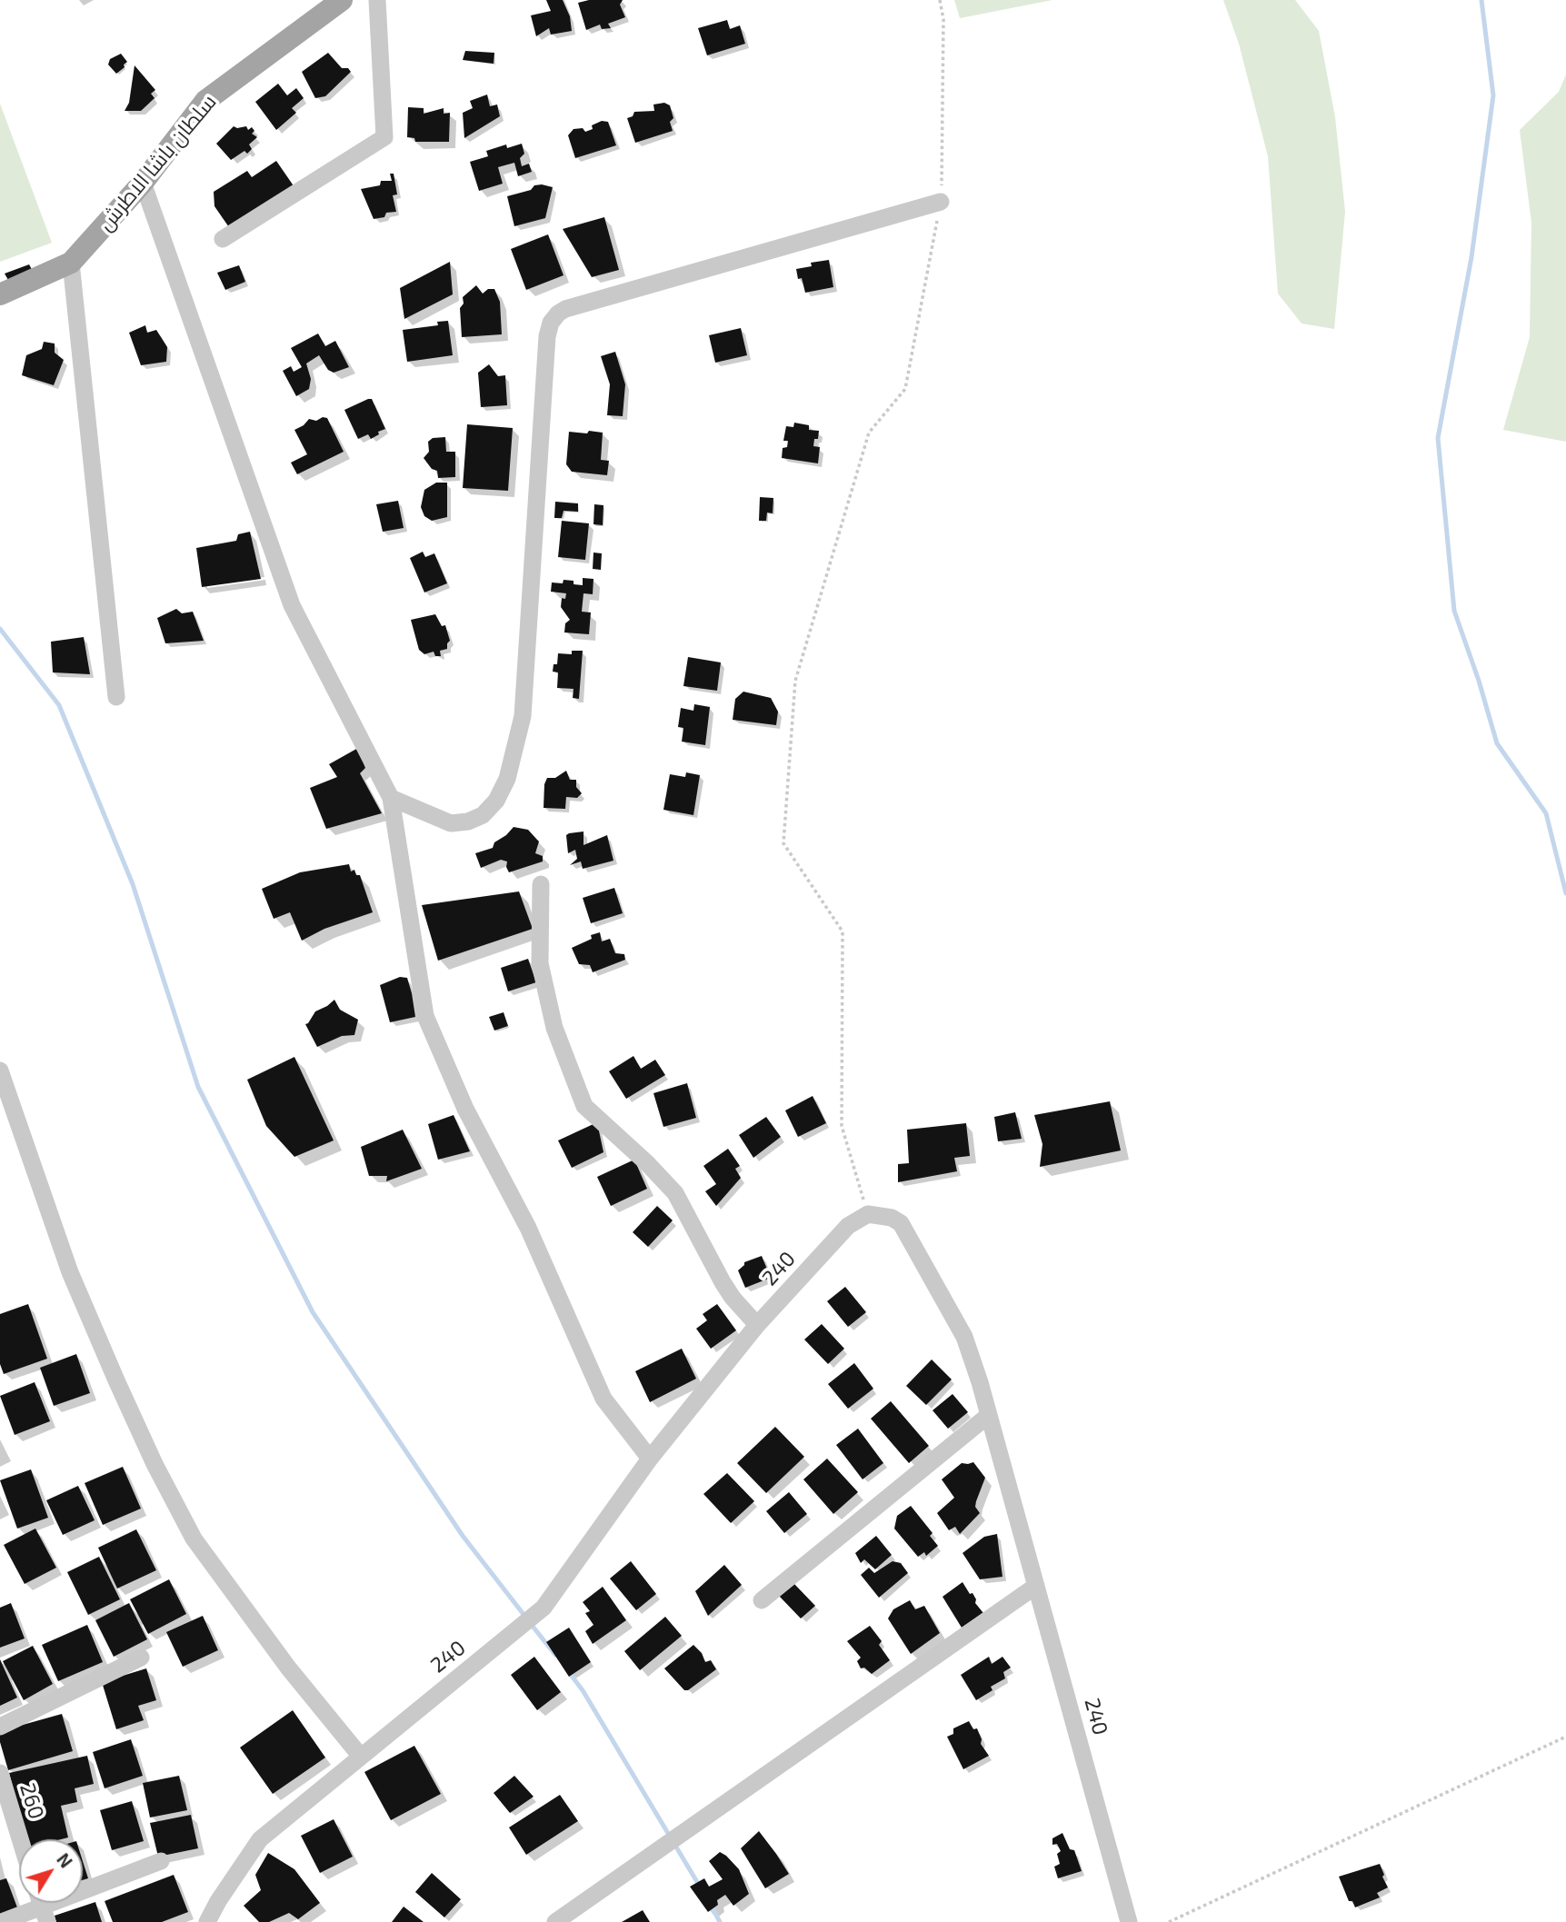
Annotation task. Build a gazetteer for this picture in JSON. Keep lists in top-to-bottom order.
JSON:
{
  "streets": {
    "main road": ["سلطان باشا الاطرش"],
    "street": ["240", "260"]
  },
  "north": "top right"
}
